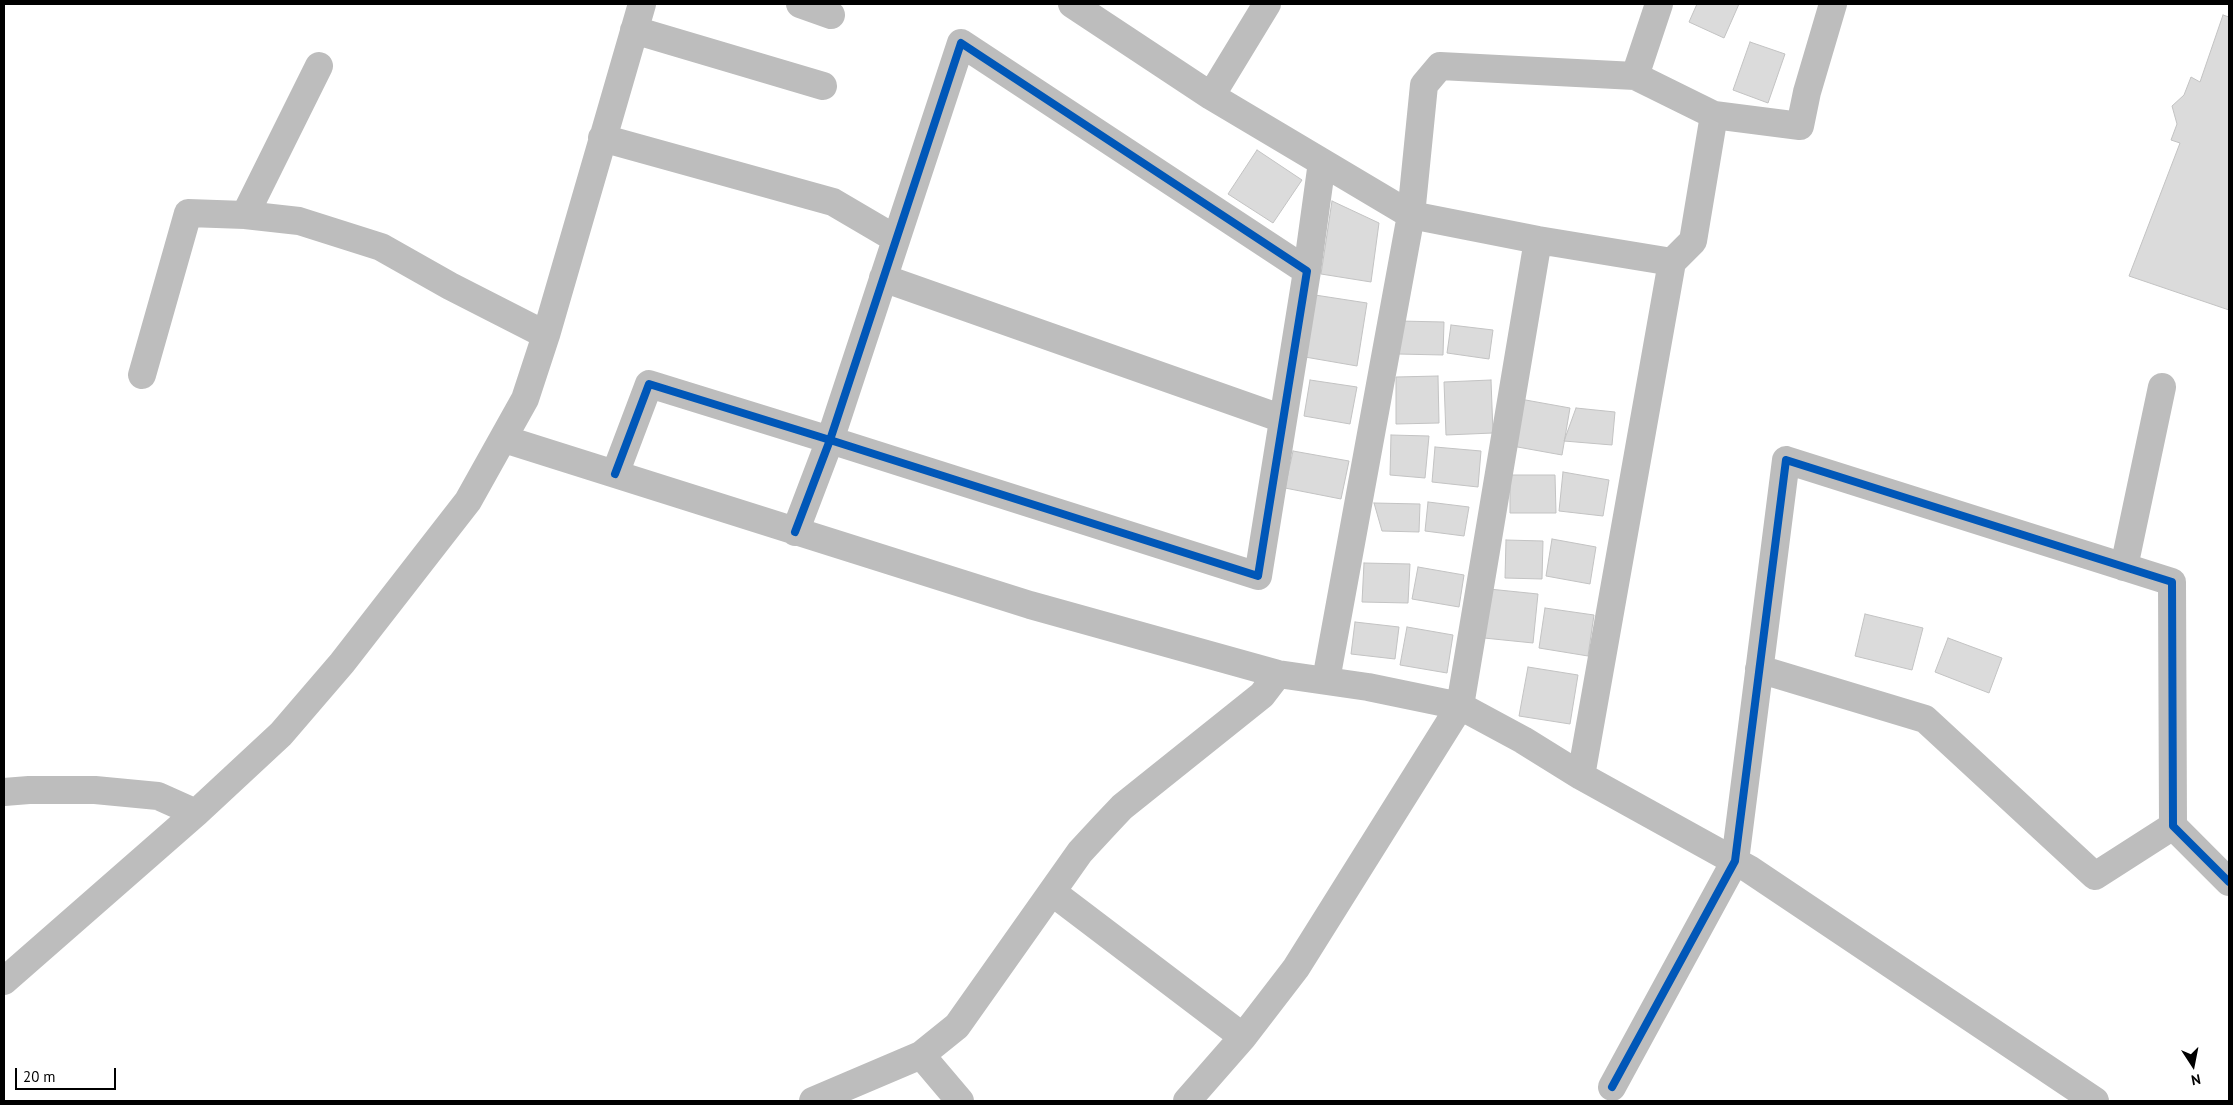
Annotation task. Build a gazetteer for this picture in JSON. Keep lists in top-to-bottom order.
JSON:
{
  "scale_bar": "20 m",
  "north": "bottom"
}
